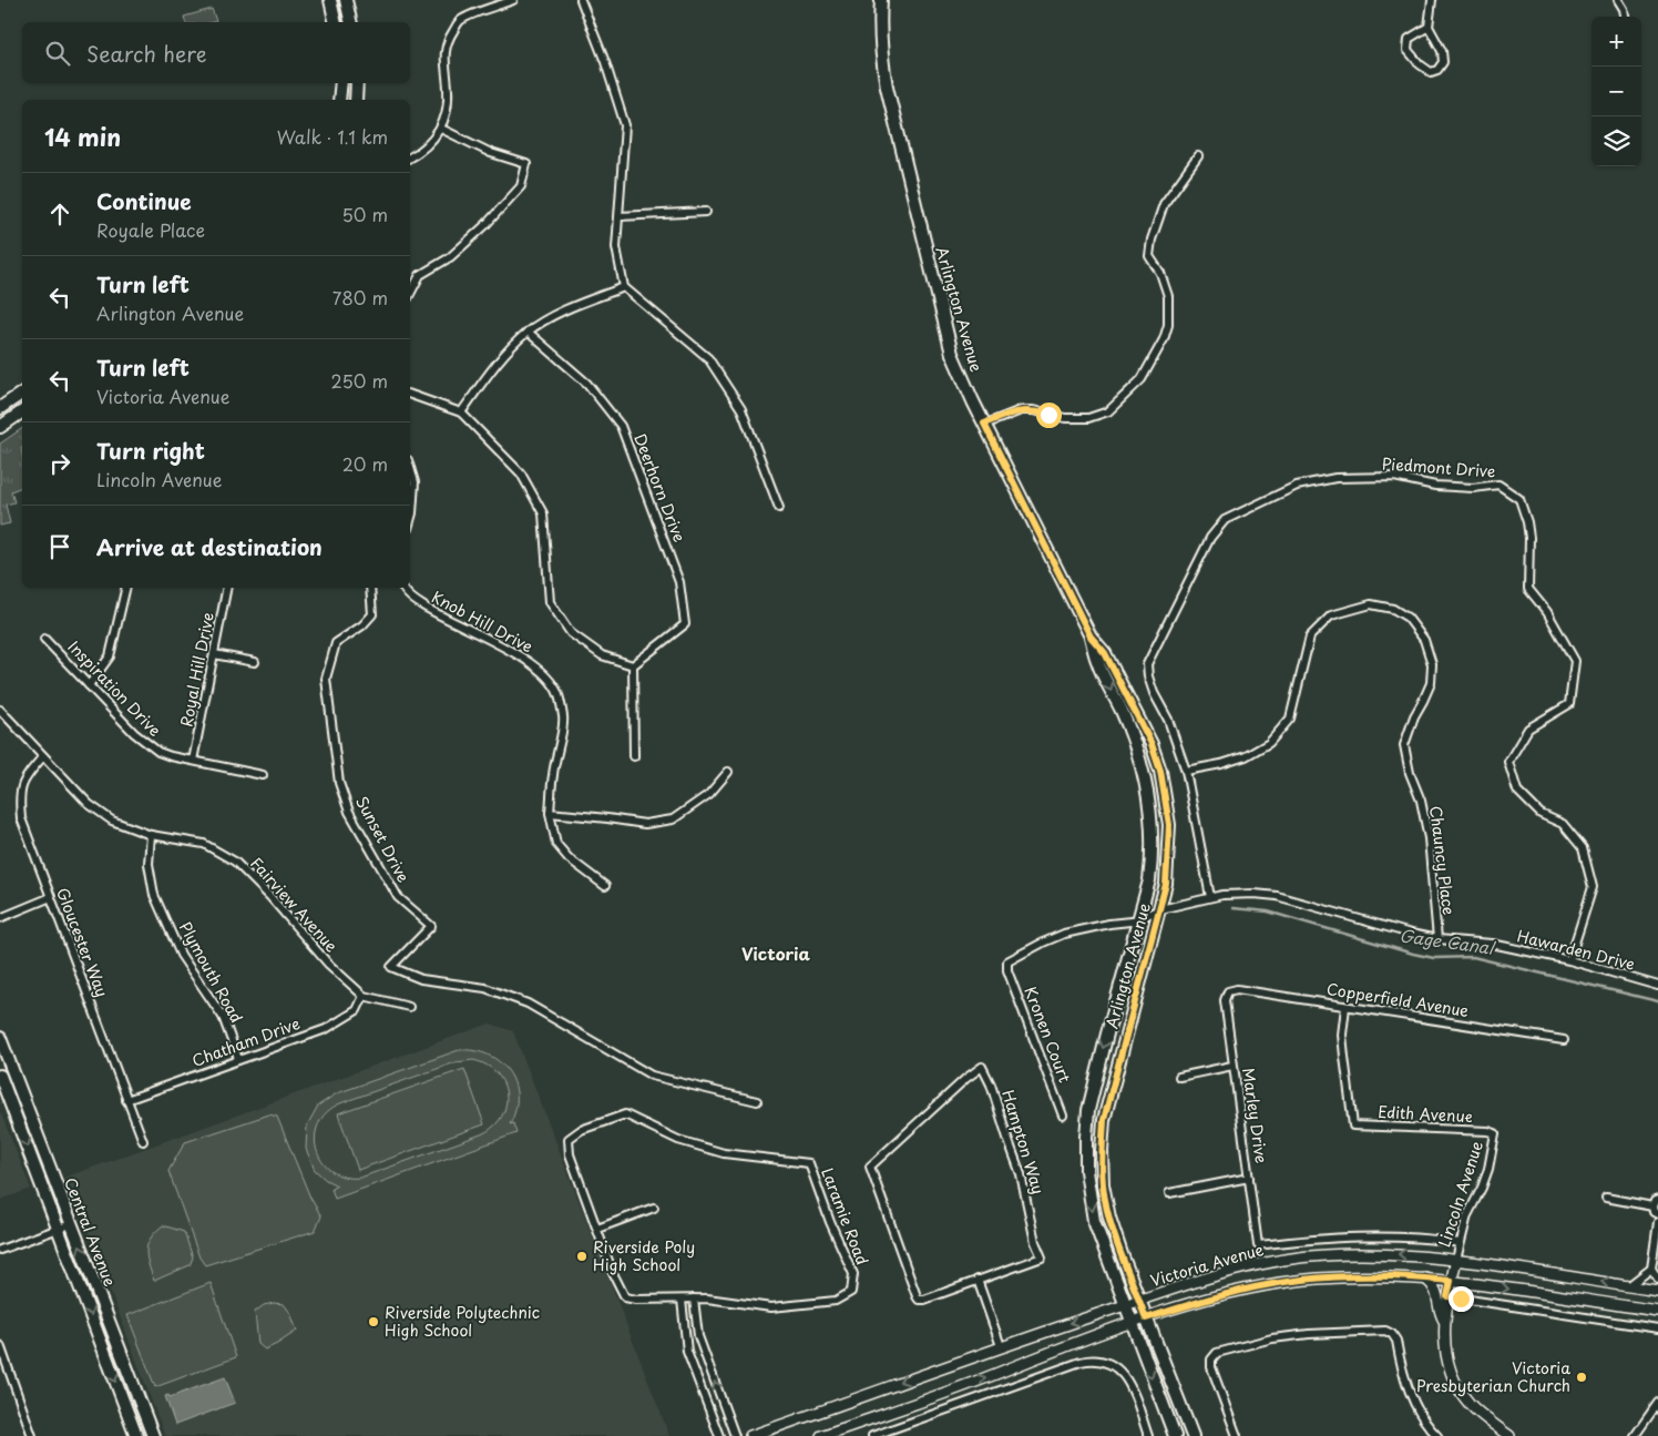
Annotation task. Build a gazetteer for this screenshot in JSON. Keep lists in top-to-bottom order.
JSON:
{
  "streets": {
    "main road": [
      "Arlington Avenue",
      "Lincoln Avenue",
      "Central Avenue",
      "Victoria Avenue"
    ],
    "street": [
      "Piedmont Drive",
      "Deerhorn Drive",
      "Knob Hill Drive",
      "Royal Hill Drive",
      "Inspiration Drive",
      "Sunset Drive",
      "Chauncy Place",
      "Fairview Avenue",
      "Gloucester Way",
      "Hawarden Drive",
      "Plymouth Road",
      "Copperfield Avenue",
      "Kronen Court",
      "Chatham Drive",
      "Edith Avenue",
      "Marley Drive",
      "Hampton Way",
      "Laramie Road"
    ]
  },
  "crossings": [
    ["Arlington Avenue", "Hawarden Drive"],
    ["Arlington Avenue", "Victoria Avenue"],
    ["Piedmont Drive", "Chauncy Place"],
    ["Piedmont Drive", "Hawarden Drive"],
    ["Royal Hill Drive", "Inspiration Drive"],
    ["Chauncy Place", "Hawarden Drive"],
    ["Fairview Avenue", "Gloucester Way"],
    ["Fairview Avenue", "Plymouth Road"],
    ["Fairview Avenue", "Chatham Drive"],
    ["Gloucester Way", "Chatham Drive"],
    ["Hawarden Drive", "Kronen Court"],
    ["Plymouth Road", "Chatham Drive"],
    ["Copperfield Avenue", "Edith Avenue"],
    ["Copperfield Avenue", "Marley Drive"],
    ["Edith Avenue", "Lincoln Avenue"],
    ["Marley Drive", "Lincoln Avenue"],
    ["Lincoln Avenue", "Victoria Avenue"]
  ],
  "districts": ["Victoria"],
  "water": ["Gage Canal"],
  "places": ["Riverside Poly High School", "Riverside Polytechnic High School", "Victoria Presbyterian Church"],
  "page": {
    "map_buttons": ["+", "−"],
    "search": "Search here",
    "heading": ["14 min", "Walk · 1.1 km"],
    "list": [
      ["Continue", "Royale Place", "50 m"],
      ["Turn left", "Arlington Avenue", "780 m"],
      ["Turn left", "Victoria Avenue", "250 m"],
      ["Turn right", "Lincoln Avenue", "20 m"],
      "Arrive at destination"
    ]
  }
}
